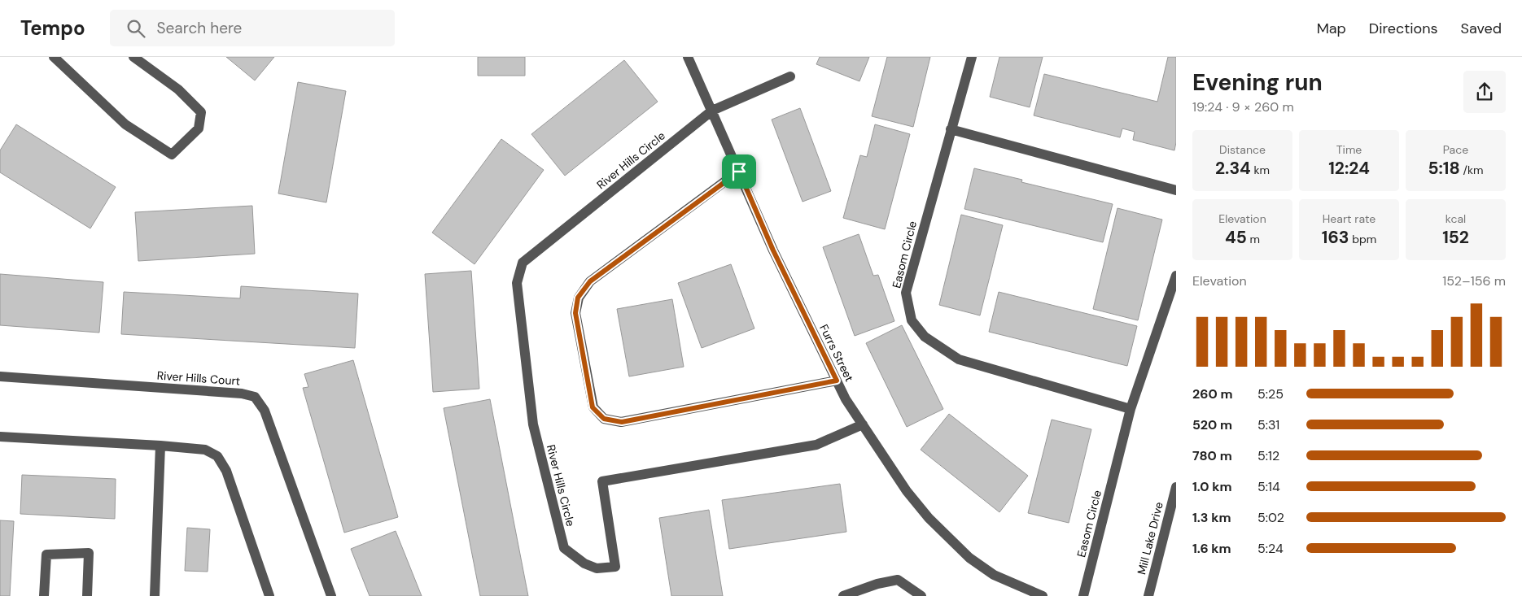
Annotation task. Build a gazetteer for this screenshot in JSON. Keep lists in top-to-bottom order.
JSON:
{
  "streets": {
    "street": [
      "River Hills Circle",
      "Easom Circle",
      "Furrs Street",
      "River Hills Court",
      "Mill Lake Drive"
    ]
  },
  "crossings": [
    ["River Hills Circle", "Furrs Street"]
  ],
  "page": {
    "header": "Tempo",
    "search": "Search here",
    "nav": ["Map", "Directions", "Saved"],
    "heading": ["Evening run", "19:24 · 9 × 260 m"],
    "stats": [
      ["Distance", "2.34 km"],
      ["Time", "12:24"],
      ["Pace", "5:18 /km"],
      ["Elevation", "45 m"],
      ["Heart rate", "163 bpm"],
      ["kcal", "152"]
    ],
    "chart": ["Elevation", "152–156 m"],
    "list": [
      {
        "name": "260 m",
        "note": "5:25"
      },
      {
        "name": "520 m",
        "note": "5:31"
      },
      {
        "name": "780 m",
        "note": "5:12"
      },
      {
        "name": "1.0 km",
        "note": "5:14"
      },
      {
        "name": "1.3 km",
        "note": "5:02"
      },
      {
        "name": "1.6 km",
        "note": "5:24"
      }
    ]
  }
}
